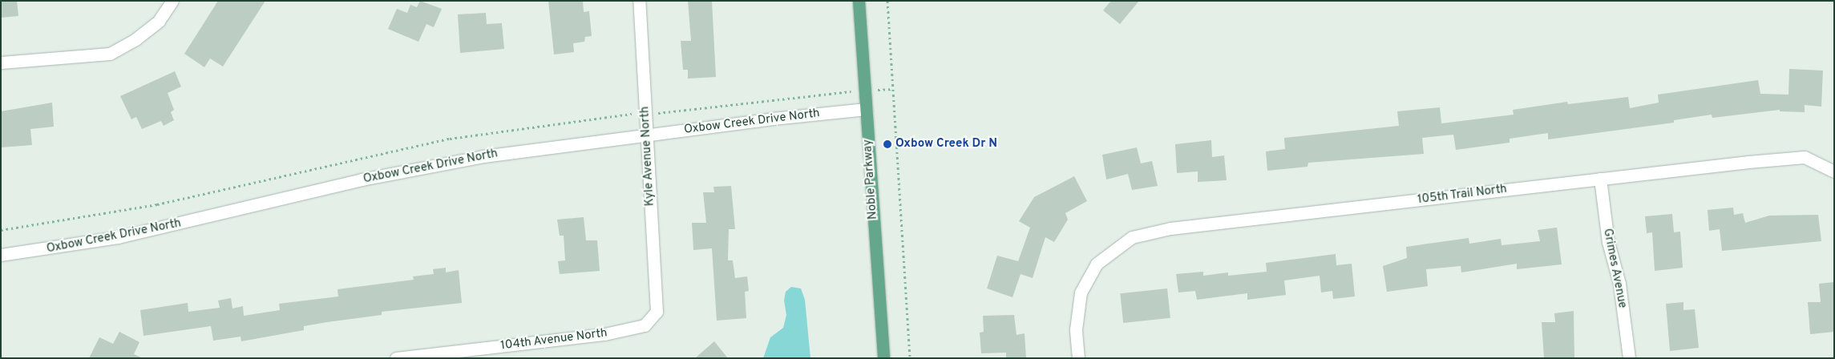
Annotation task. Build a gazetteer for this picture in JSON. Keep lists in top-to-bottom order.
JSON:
{
  "streets": {
    "main road": ["Noble Parkway"],
    "street": [
      "Oxbow Creek Drive North",
      "Kyle Avenue North",
      "105th Trail North",
      "Grimes Avenue",
      "104th Avenue North"
    ]
  },
  "crossings": [
    ["Oxbow Creek Drive North", "Kyle Avenue North"],
    ["Oxbow Creek Drive North", "Noble Parkway"],
    ["Kyle Avenue North", "104th Avenue North"],
    ["105th Trail North", "Grimes Avenue"]
  ],
  "places": ["Oxbow Creek Dr N"]
}
